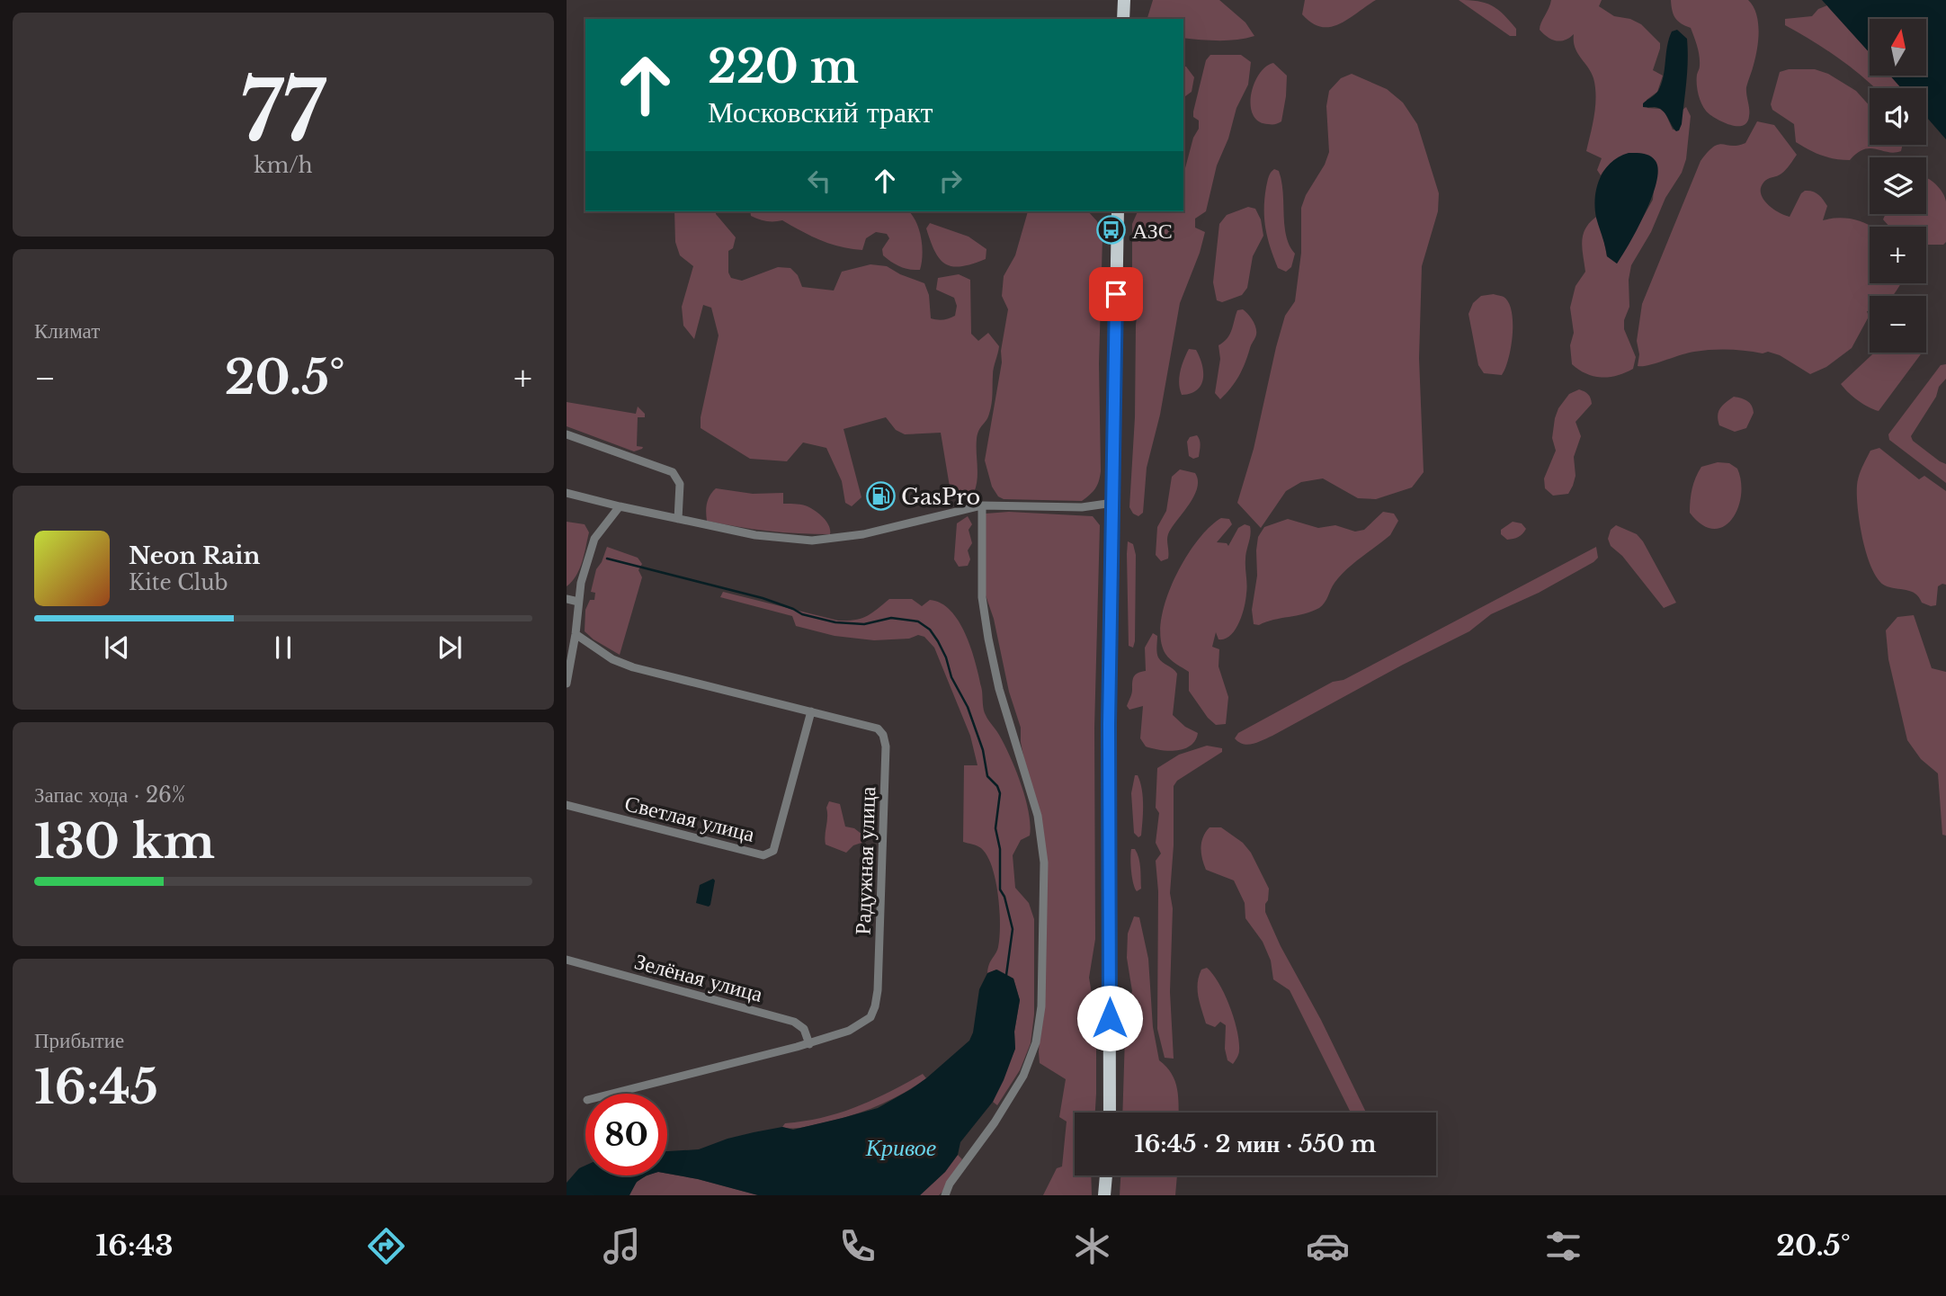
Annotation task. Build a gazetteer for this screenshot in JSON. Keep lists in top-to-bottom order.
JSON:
{
  "streets": {
    "street": ["Светлая улица", "Радужная улица", "Зелёная улица"]
  },
  "crossings": [
    ["Светлая улица", "Радужная улица"],
    ["Радужная улица", "Зелёная улица"]
  ],
  "water": ["Кривое"],
  "places": {
    "bus stop": ["АЗС"],
    "fuel station": ["GasPro"]
  },
  "north": "top",
  "page": {
    "tile": [
      ["77", "km/h"],
      "Климат",
      ["Запас хода · 26%", "130 km"],
      ["Прибытие", "16:45"]
    ],
    "map_buttons": ["+", "−"],
    "turn": ["220 m", "Московский тракт"],
    "heat": ["−", "20.5°", "+"],
    "song": ["Neon Rain", "Kite Club"],
    "limit": "80",
    "trip": "16:45 · 2 мин · 550 m",
    "tabs": ["16:43", "20.5°"]
  }
}
